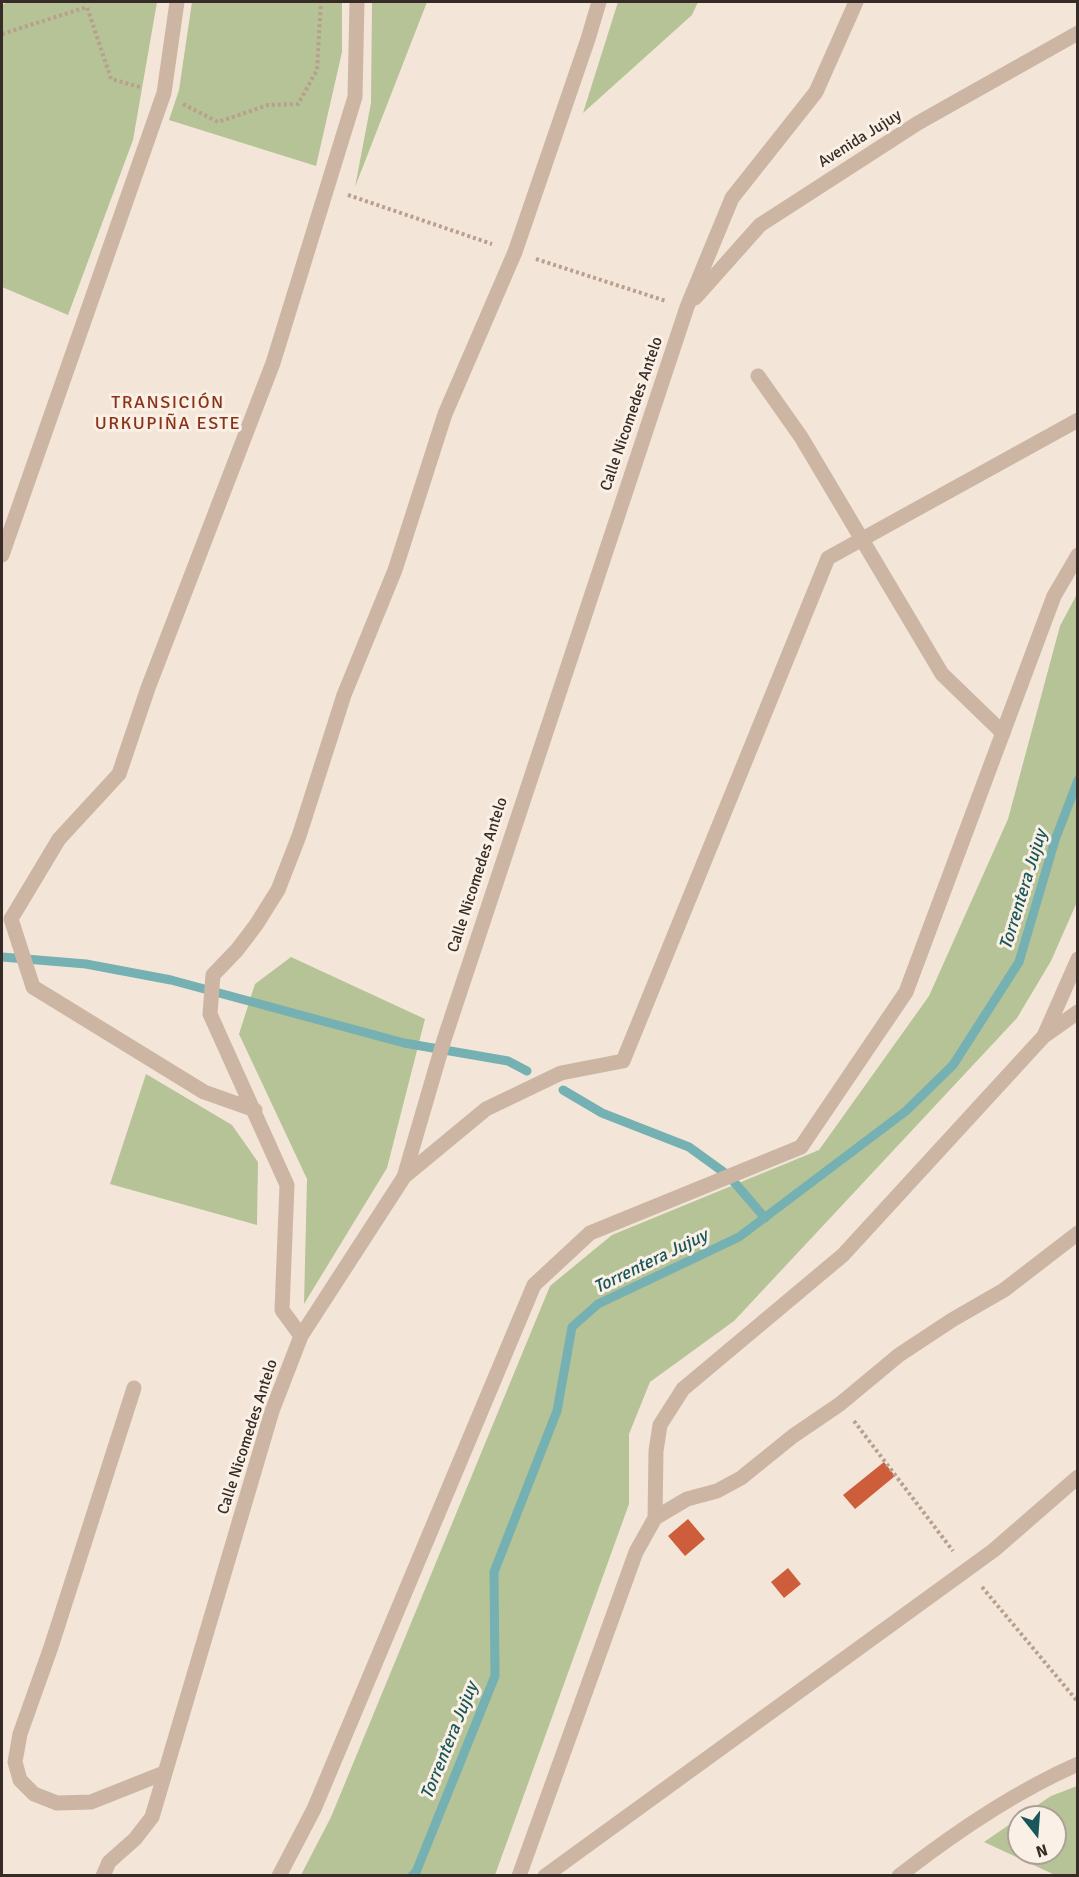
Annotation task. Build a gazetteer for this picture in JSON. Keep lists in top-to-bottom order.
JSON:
{
  "streets": {
    "street": ["Avenida Jujuy", "Calle Nicomedes Antelo"]
  },
  "crossings": [
    ["Avenida Jujuy", "Calle Nicomedes Antelo"]
  ],
  "districts": ["TRANSICIÓN URKUPIÑA ESTE"],
  "water": ["Torrentera Jujuy"],
  "north": "bottom"
}
